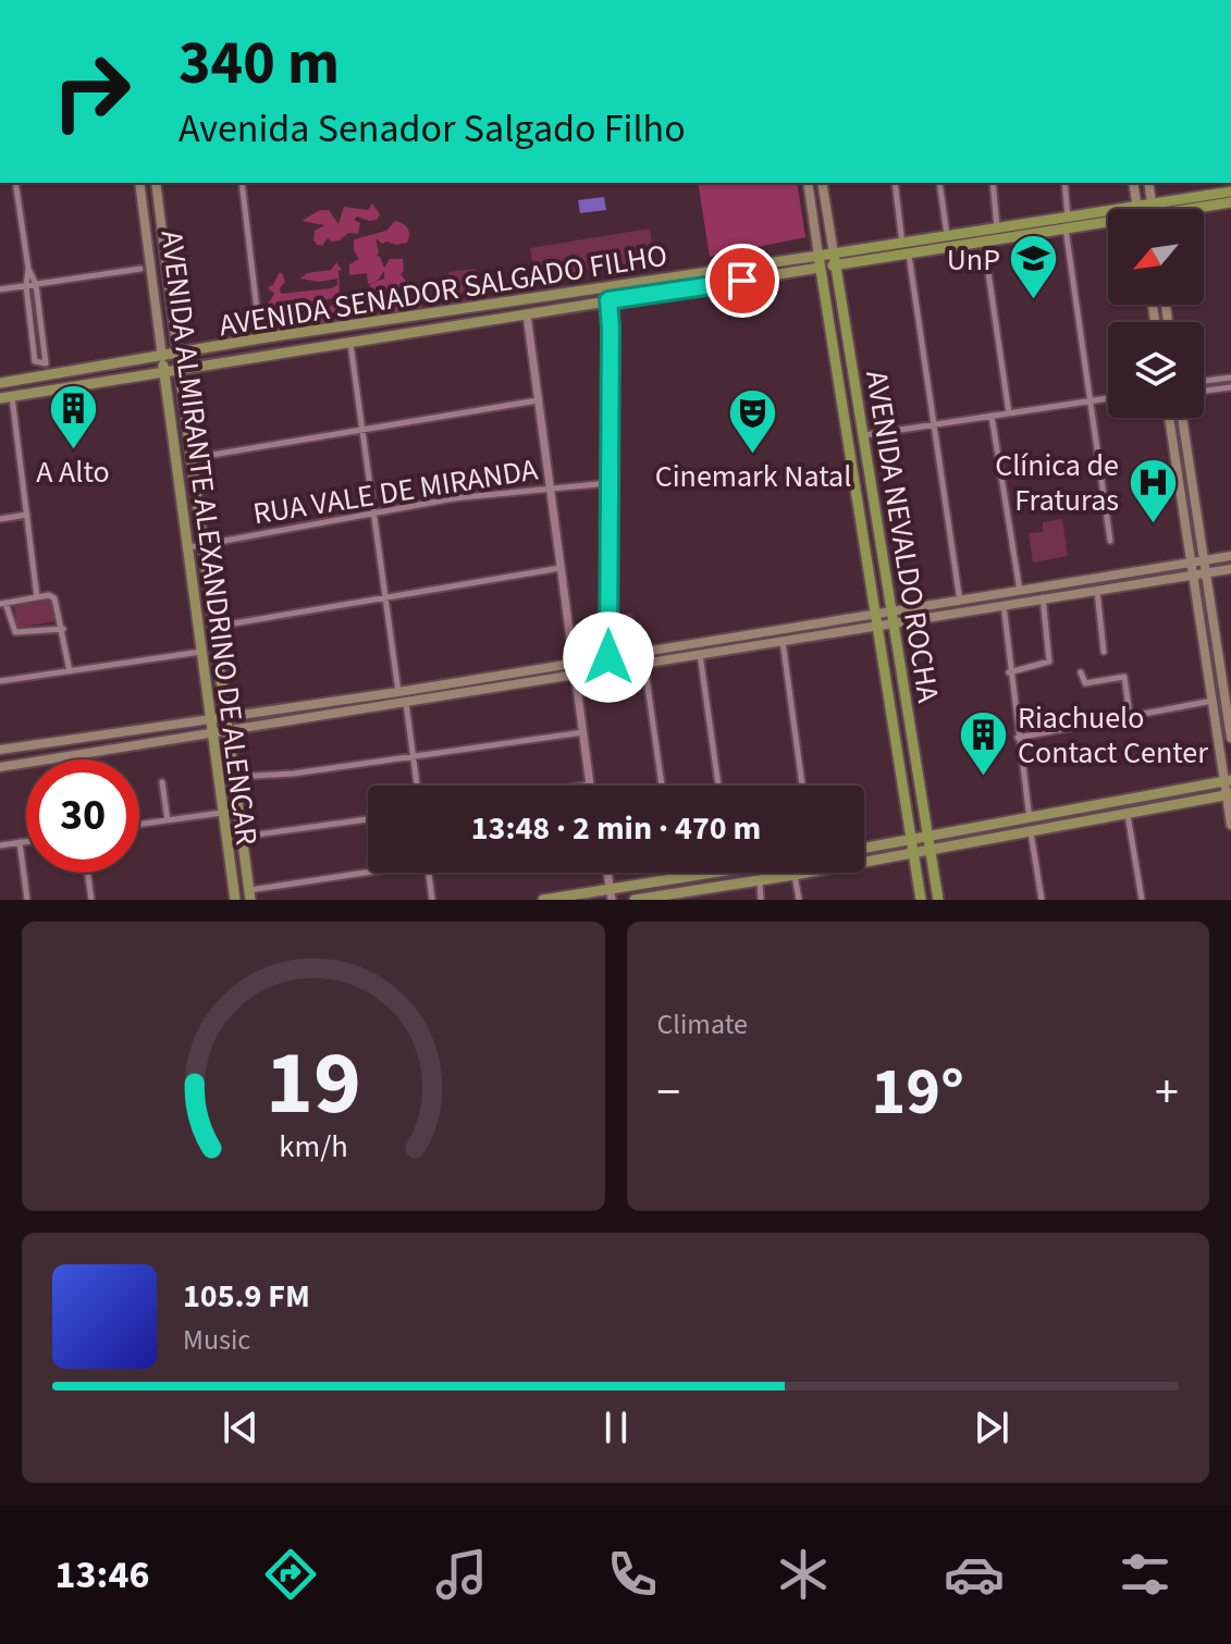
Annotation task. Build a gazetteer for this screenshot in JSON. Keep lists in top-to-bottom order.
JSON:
{
  "streets": {
    "highway": ["AVENIDA SENADOR SALGADO FILHO", "AVENIDA NEVALDO ROCHA"],
    "main road": ["AVENIDA ALMIRANTE ALEXANDRINO DE ALENCAR"],
    "street": ["RUA VALE DE MIRANDA"]
  },
  "crossings": [
    ["AVENIDA SENADOR SALGADO FILHO", "AVENIDA NEVALDO ROCHA"],
    ["AVENIDA SENADOR SALGADO FILHO", "AVENIDA ALMIRANTE ALEXANDRINO DE ALENCAR"],
    ["RUA VALE DE MIRANDA", "AVENIDA ALMIRANTE ALEXANDRINO DE ALENCAR"]
  ],
  "places": {
    "school or university": ["UnP"],
    "building": ["A Alto", "Riachuelo Contact Center"],
    "theatre": ["Cinemark Natal"],
    "hospital": ["Clínica de Fraturas"]
  },
  "north": "bottom left",
  "page": {
    "turn": ["340 m", "Avenida Senador Salgado Filho"],
    "limit": "30",
    "trip": "13:48 · 2 min · 470 m",
    "tile": "Climate",
    "heat": ["−", "19°", "+"],
    "song": ["105.9 FM", "Music"],
    "tabs": "13:46",
    "gauge": ["19", "km/h"]
  }
}
